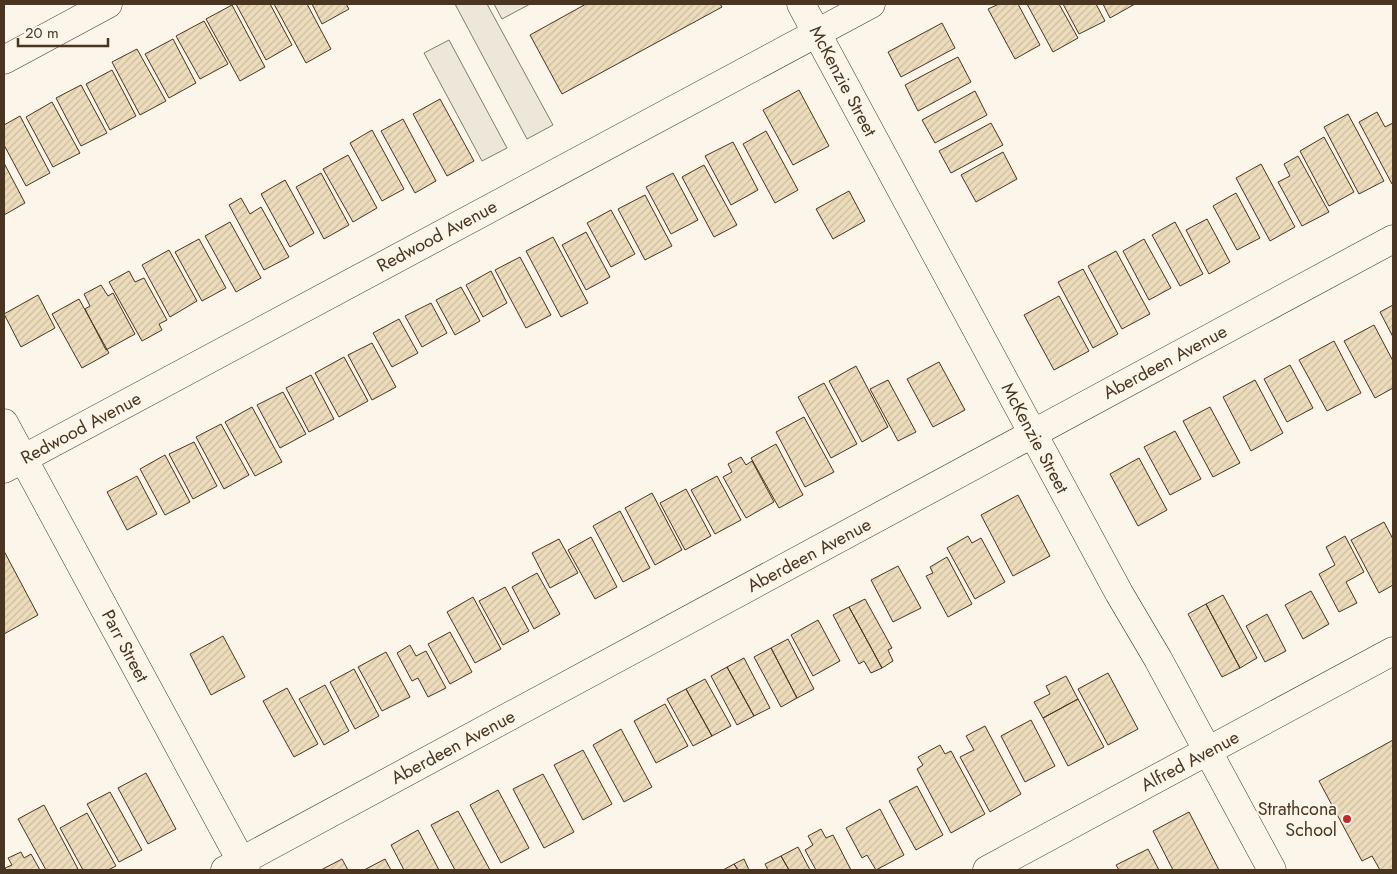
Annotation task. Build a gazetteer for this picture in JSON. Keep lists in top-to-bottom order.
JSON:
{
  "streets": {
    "street": [
      "McKenzie Street",
      "Redwood Avenue",
      "Aberdeen Avenue",
      "Parr Street",
      "Alfred Avenue"
    ]
  },
  "crossings": [
    ["McKenzie Street", "Redwood Avenue"],
    ["McKenzie Street", "Aberdeen Avenue"],
    ["McKenzie Street", "Alfred Avenue"],
    ["Redwood Avenue", "Parr Street"],
    ["Aberdeen Avenue", "Parr Street"]
  ],
  "places": ["Strathcona School"],
  "scale_bar": "20 m"
}
